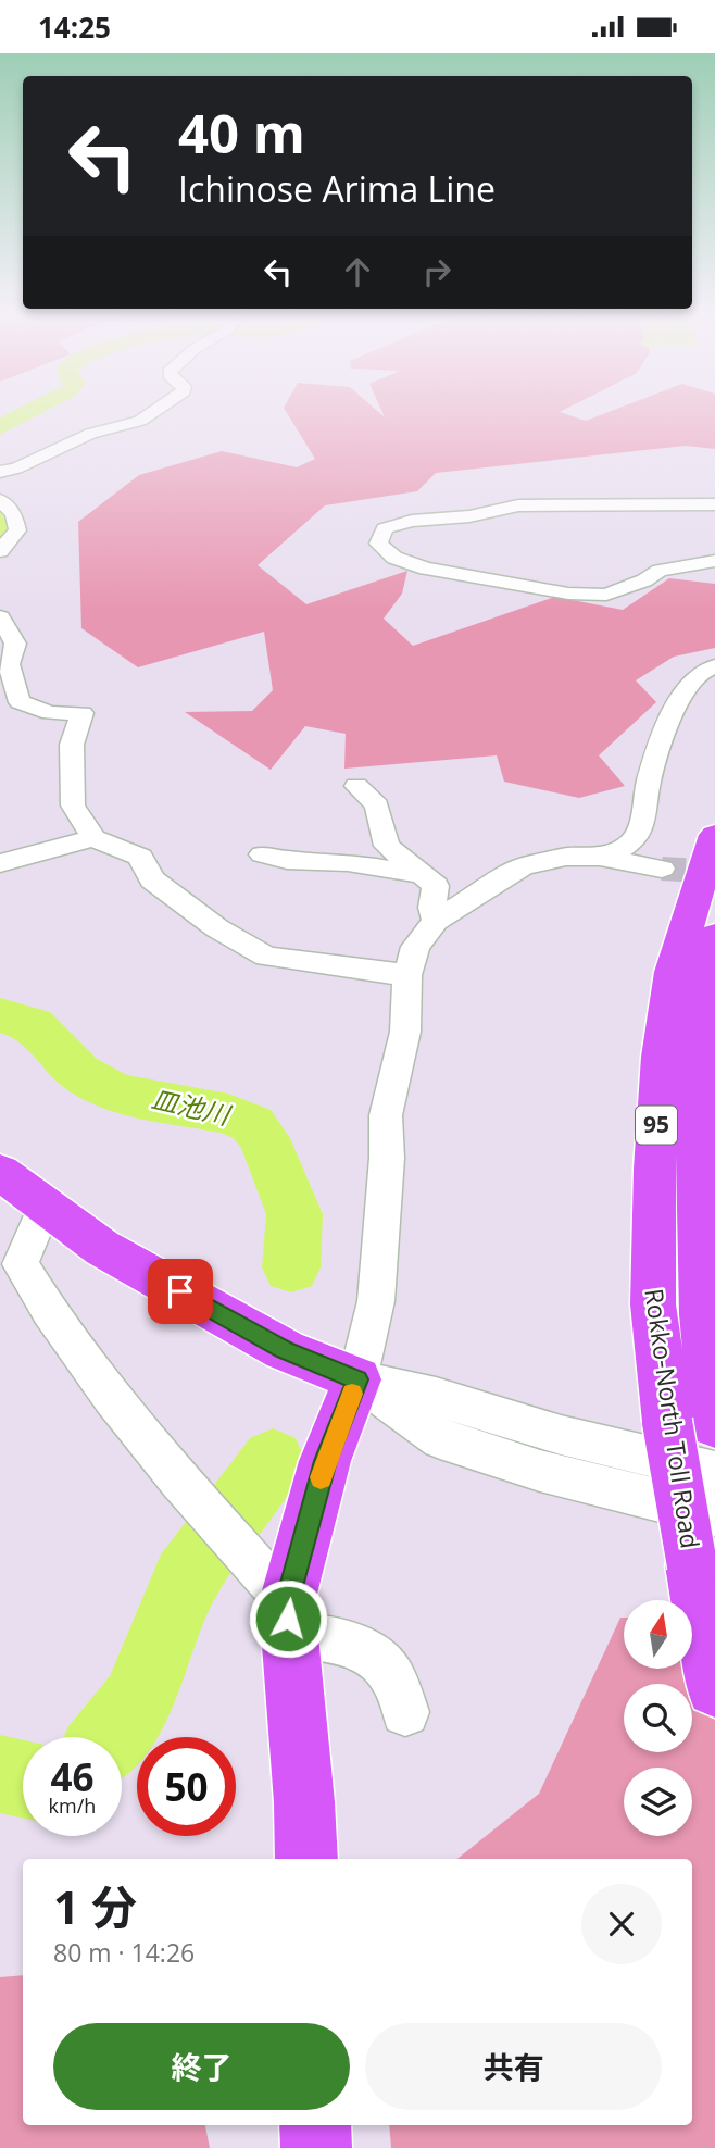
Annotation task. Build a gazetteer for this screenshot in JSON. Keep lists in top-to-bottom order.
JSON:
{
  "streets": {
    "main road": ["95", "Rokko-North Toll Road"]
  },
  "water": ["皿池川"],
  "north": "top",
  "page": {
    "status": "14:25",
    "turn": ["40 m", "Ichinose Arima Line"],
    "speed": "46 km/h",
    "limit": "50",
    "heading": ["1 分", "80 m · 14:26"],
    "buttons": ["終了", "共有"]
  }
}
